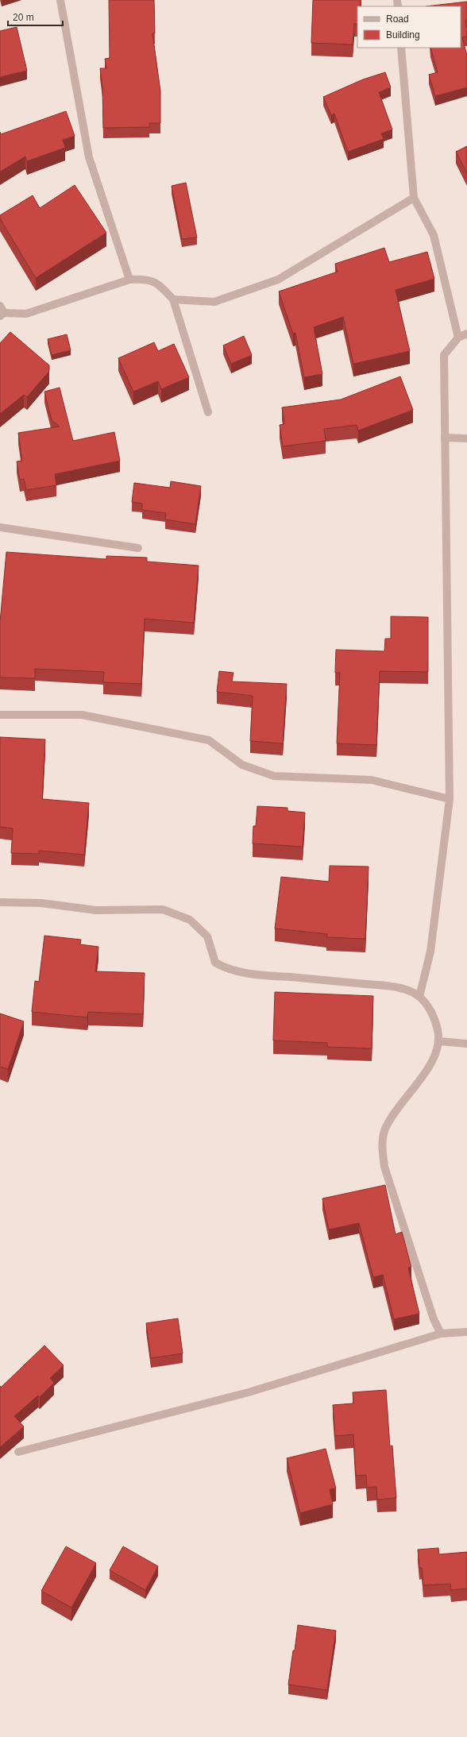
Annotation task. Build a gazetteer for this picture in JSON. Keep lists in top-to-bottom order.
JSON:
{
  "legend": ["Road", "Building"],
  "scale_bar": "20 m"
}
